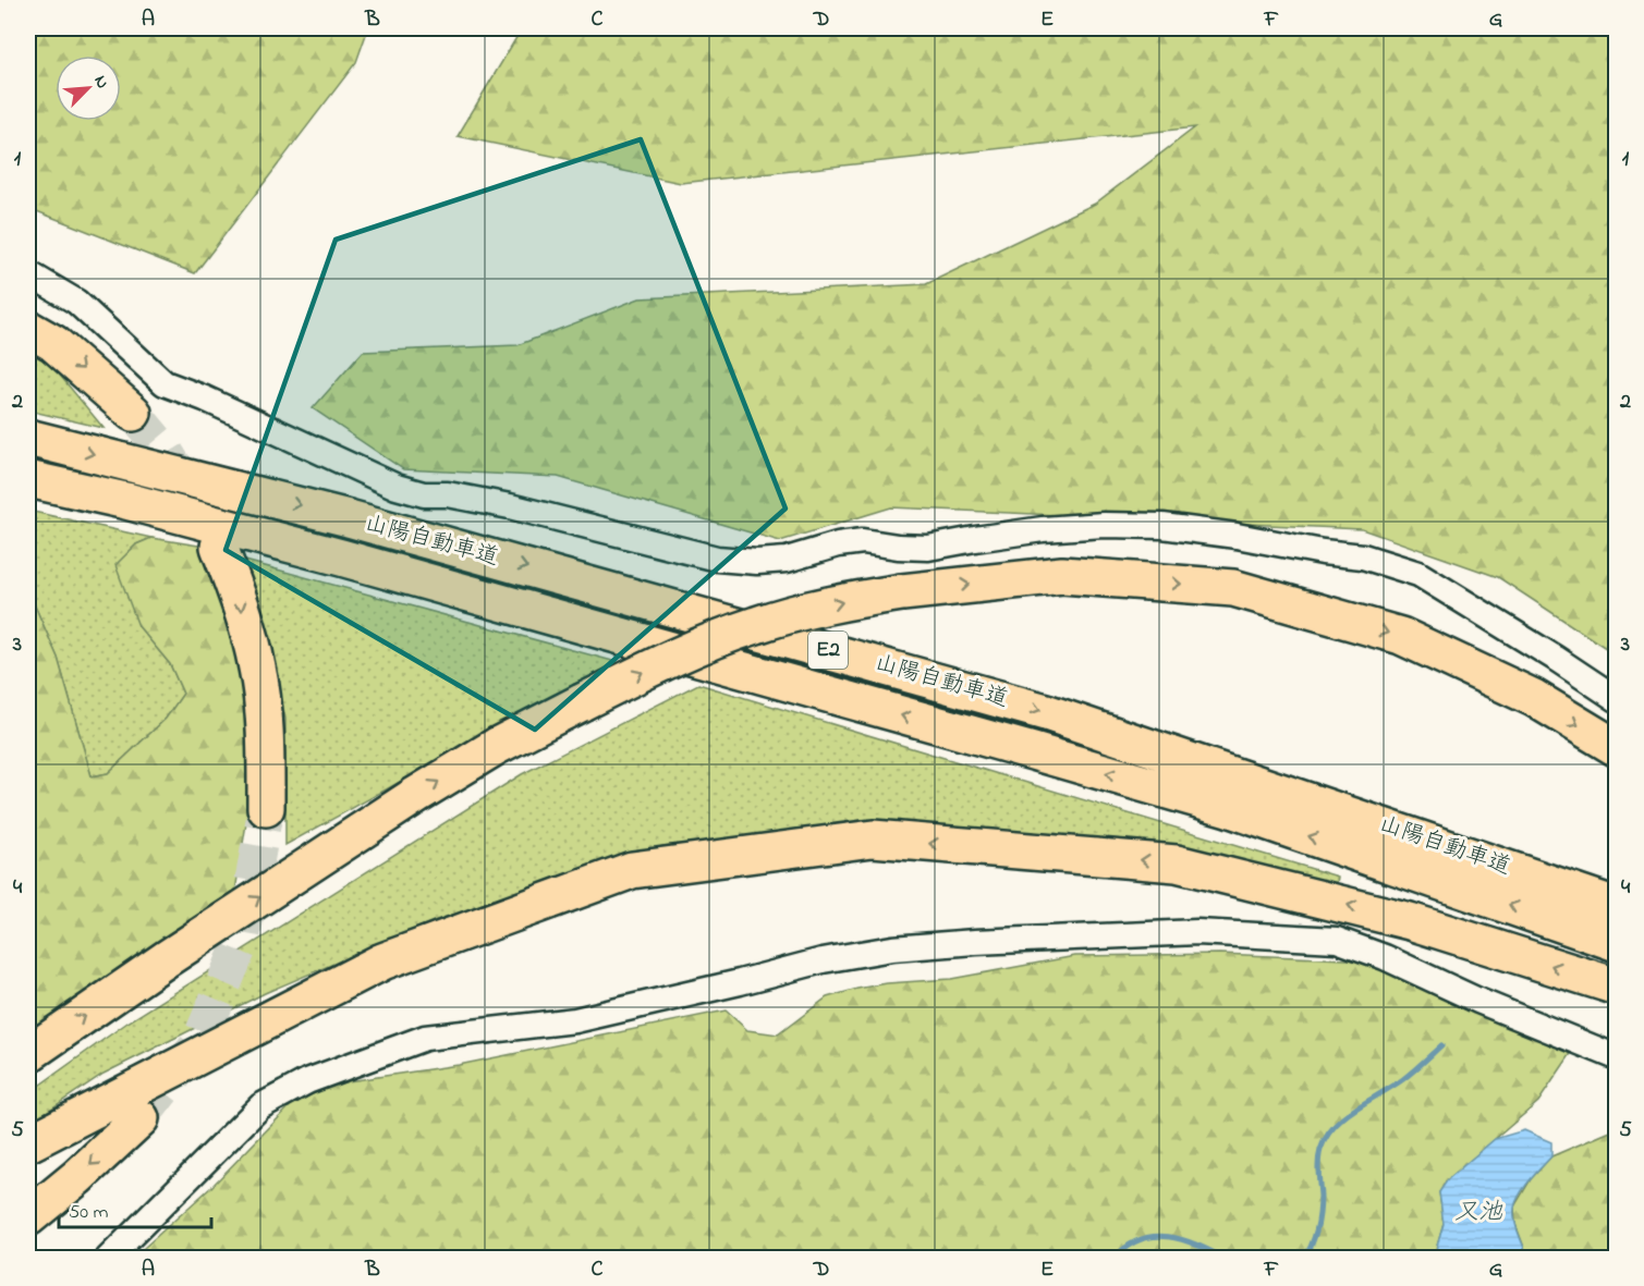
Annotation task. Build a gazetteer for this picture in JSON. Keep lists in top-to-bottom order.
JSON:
{
  "streets": {
    "highway": ["山陽自動車道", "E2"]
  },
  "water": ["又池"],
  "scale_bar": "50 m",
  "north": "top right",
  "grid": {
    "columns": [
      "A",
      "B",
      "C",
      "D",
      "E",
      "F",
      "G"
    ],
    "rows": [
      "1",
      "2",
      "3",
      "4",
      "5"
    ]
  }
}
